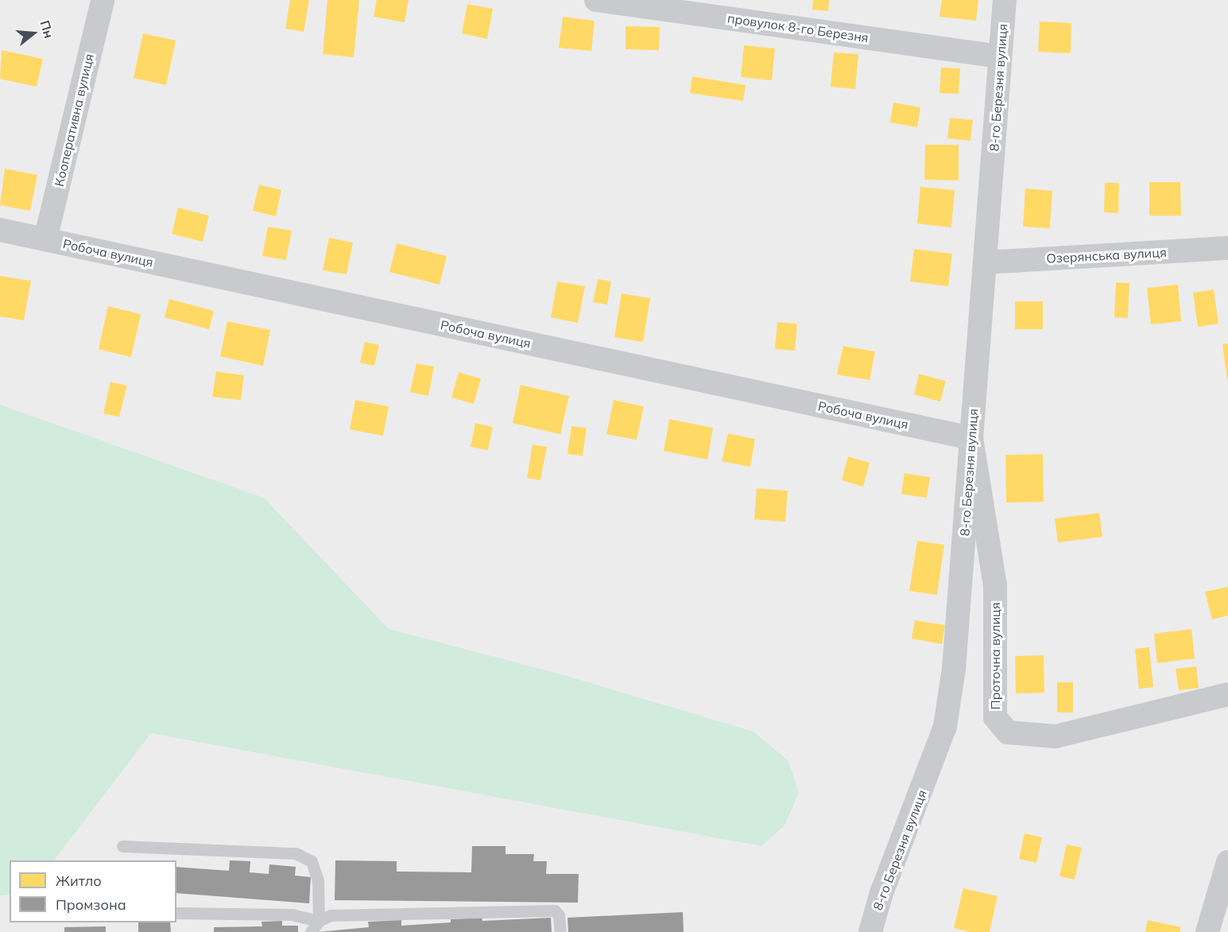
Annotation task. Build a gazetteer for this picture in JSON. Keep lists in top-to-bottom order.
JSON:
{
  "streets": {
    "street": [
      "провулок 8-го Березня",
      "8-го Березня вулиця",
      "Кооперативна вулиця",
      "Робоча вулиця",
      "Озерянська вулиця",
      "Проточна вулиця"
    ]
  },
  "crossings": [
    ["провулок 8-го Березня", "8-го Березня вулиця"],
    ["8-го Березня вулиця", "Робоча вулиця"],
    ["8-го Березня вулиця", "Озерянська вулиця"],
    ["8-го Березня вулиця", "Проточна вулиця"],
    ["Кооперативна вулиця", "Робоча вулиця"],
    ["Робоча вулиця", "Проточна вулиця"]
  ],
  "legend": ["Житло", "Промзона"],
  "north": "right"
}
